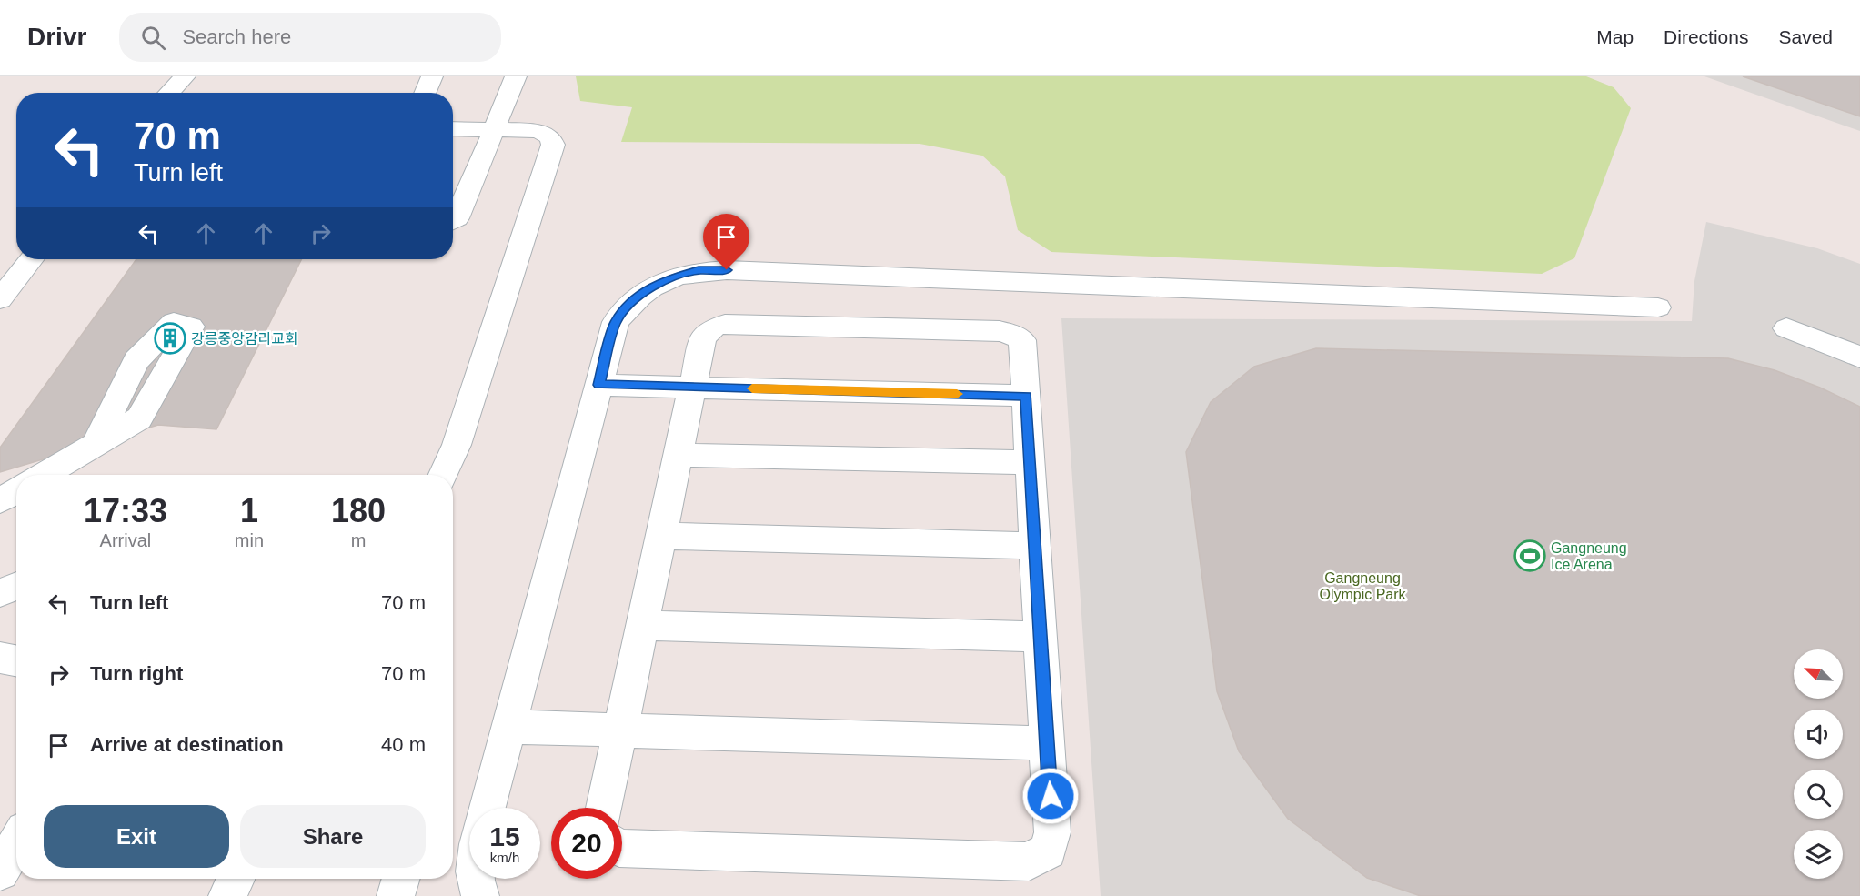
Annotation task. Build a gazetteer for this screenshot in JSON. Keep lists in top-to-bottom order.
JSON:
{
  "parks": ["Gangneung Olympic Park"],
  "places": {
    "building": ["강릉중앙감리교회"],
    "sports": ["Gangneung Ice Arena"]
  },
  "north": "top left",
  "page": {
    "header": "Drivr",
    "search": "Search here",
    "nav": ["Map", "Directions", "Saved"],
    "turn": ["70 m", "Turn left"],
    "eta": [
      "17:33",
      "Arrival",
      "1",
      "min",
      "180",
      "m"
    ],
    "list": [
      {
        "name": "Turn left",
        "value": "70 m"
      },
      {
        "name": "Turn right",
        "value": "70 m"
      },
      {
        "name": "Arrive at destination",
        "value": "40 m"
      }
    ],
    "buttons": ["Exit", "Share"],
    "speed": "15 km/h",
    "limit": "20"
  }
}
